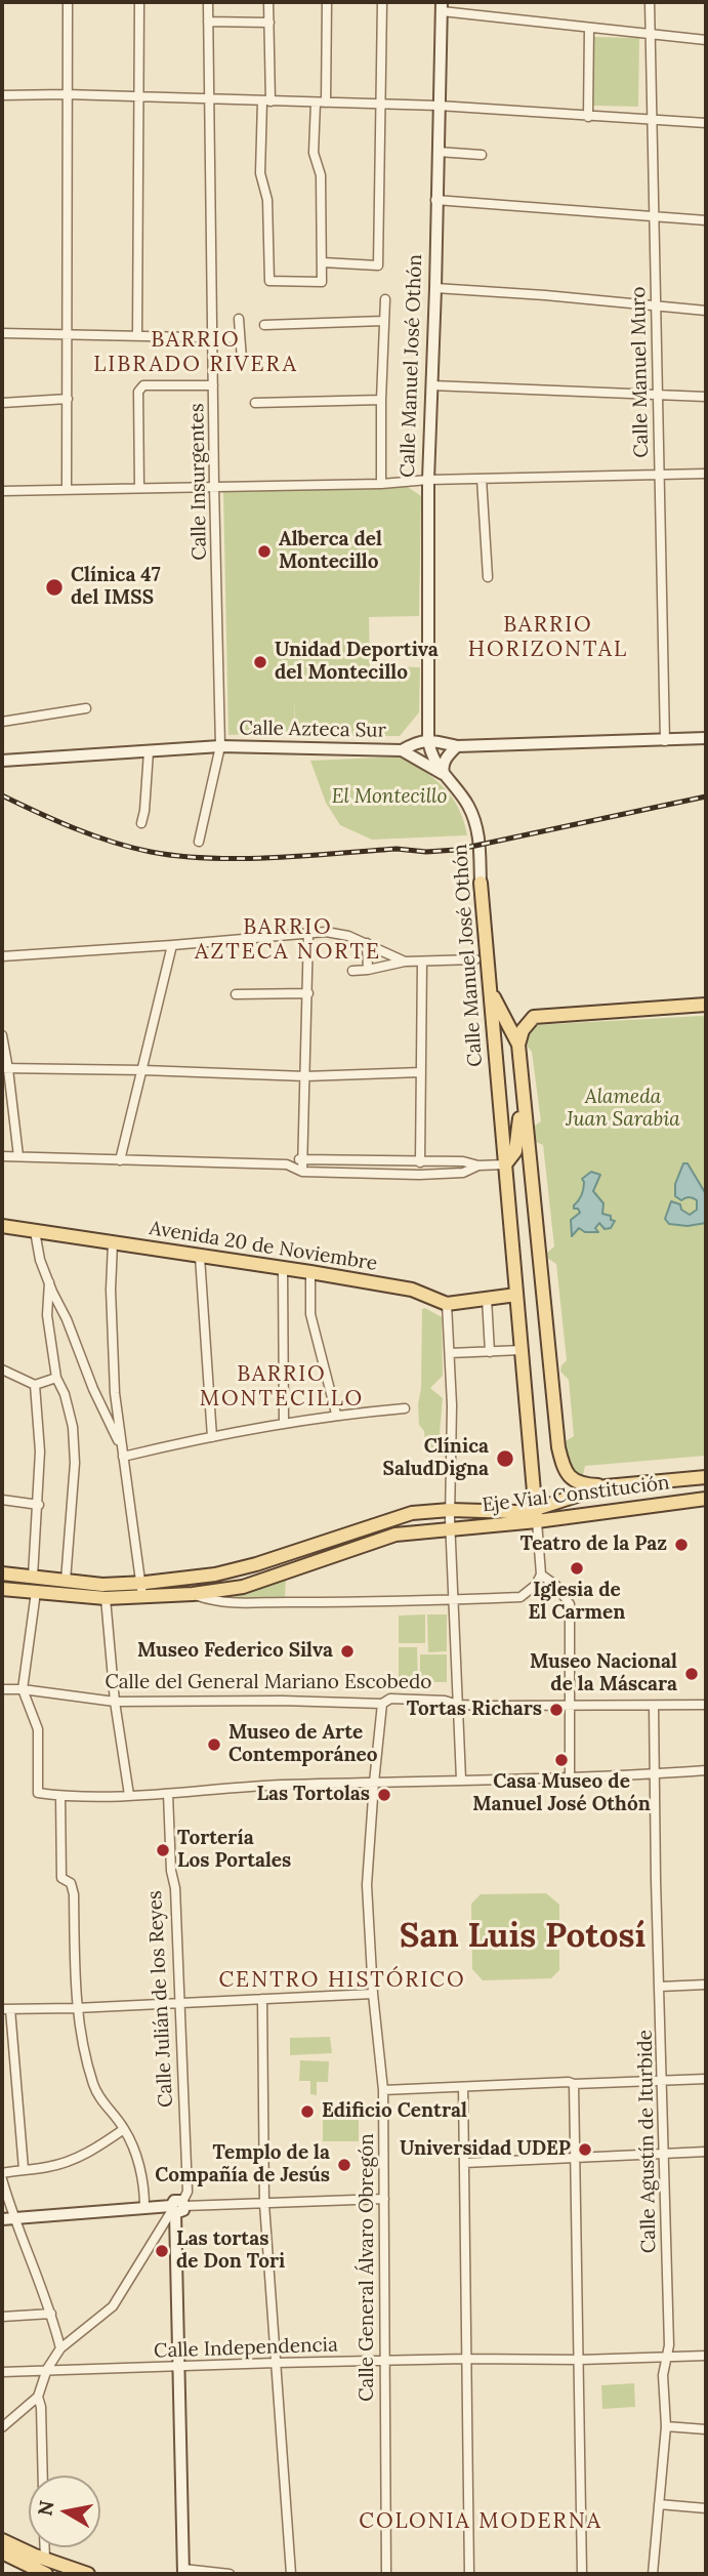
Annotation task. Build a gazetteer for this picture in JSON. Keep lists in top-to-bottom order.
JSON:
{
  "streets": {
    "main road": ["Calle Manuel José Othón", "Avenida 20 de Noviembre", "Eje Vial Constitución"],
    "street": [
      "Calle Manuel Muro",
      "Calle Insurgentes",
      "Calle Azteca Sur",
      "Calle del General Mariano Escobedo",
      "Calle Julián de los Reyes",
      "Calle Agustín de Iturbide",
      "Calle General Álvaro Obregón",
      "Calle Independencia"
    ]
  },
  "crossings": [
    ["Calle Manuel José Othón", "Calle Azteca Sur"],
    ["Calle Manuel José Othón", "Avenida 20 de Noviembre"],
    ["Calle Manuel José Othón", "Eje Vial Constitución"],
    ["Calle Insurgentes", "Calle Azteca Sur"],
    ["Calle del General Mariano Escobedo", "Calle Agustín de Iturbide"],
    ["Calle del General Mariano Escobedo", "Calle General Álvaro Obregón"],
    ["Calle Julián de los Reyes", "Calle Independencia"],
    ["Calle Agustín de Iturbide", "Calle Independencia"],
    ["Calle General Álvaro Obregón", "Calle Independencia"]
  ],
  "districts": [
    "BARRIO LIBRADO RIVERA",
    "BARRIO HORIZONTAL",
    "BARRIO AZTECA NORTE",
    "BARRIO MONTECILLO",
    "San Luis Potosí",
    "CENTRO HISTÓRICO",
    "COLONIA MODERNA"
  ],
  "parks": ["El Montecillo", "Alameda Juan Sarabia"],
  "places": [
    "Alberca del Montecillo",
    "Clínica 47 del IMSS",
    "Unidad Deportiva del Montecillo",
    "Clínica SaludDigna",
    "Teatro de la Paz",
    "Iglesia de El Carmen",
    "Museo Federico Silva",
    "Museo Nacional de la Máscara",
    "Tortas Richars",
    "Museo de Arte Contemporáneo",
    "Casa Museo de Manuel José Othón",
    "Las Tortolas",
    "Tortería Los Portales",
    "Edificio Central",
    "Universidad UDEP",
    "Templo de la Compañía de Jesús",
    "Las tortas de Don Tori"
  ],
  "north": "left"
}
